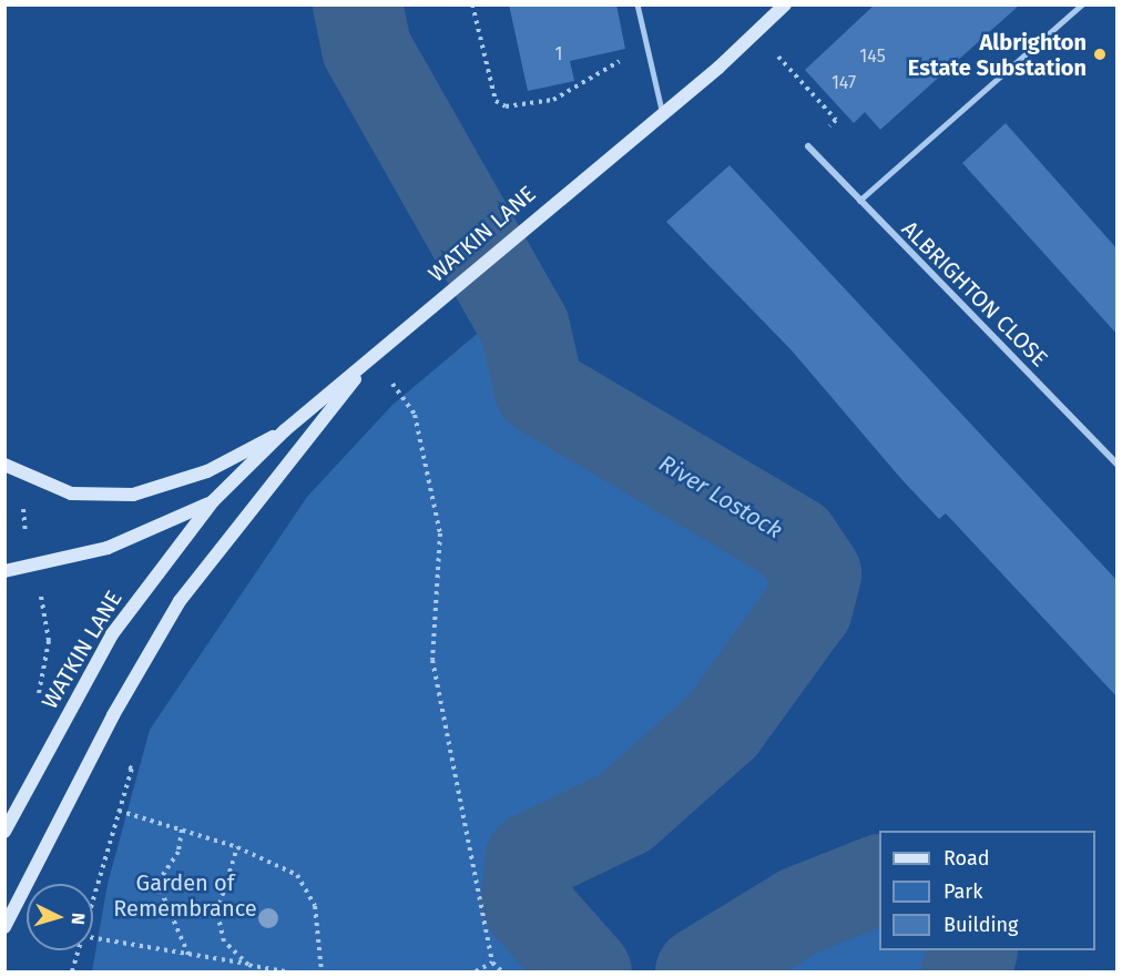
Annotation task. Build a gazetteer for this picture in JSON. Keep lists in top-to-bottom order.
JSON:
{
  "streets": {
    "main road": ["WATKIN LANE"],
    "street": ["ALBRIGHTON CLOSE"]
  },
  "water": ["River Lostock"],
  "parks": ["Garden of Remembrance"],
  "places": ["Albrighton Estate Substation"],
  "house_numbers": ["1", "145", "147"],
  "legend": ["Road", "Park", "Building"],
  "north": "right"
}
